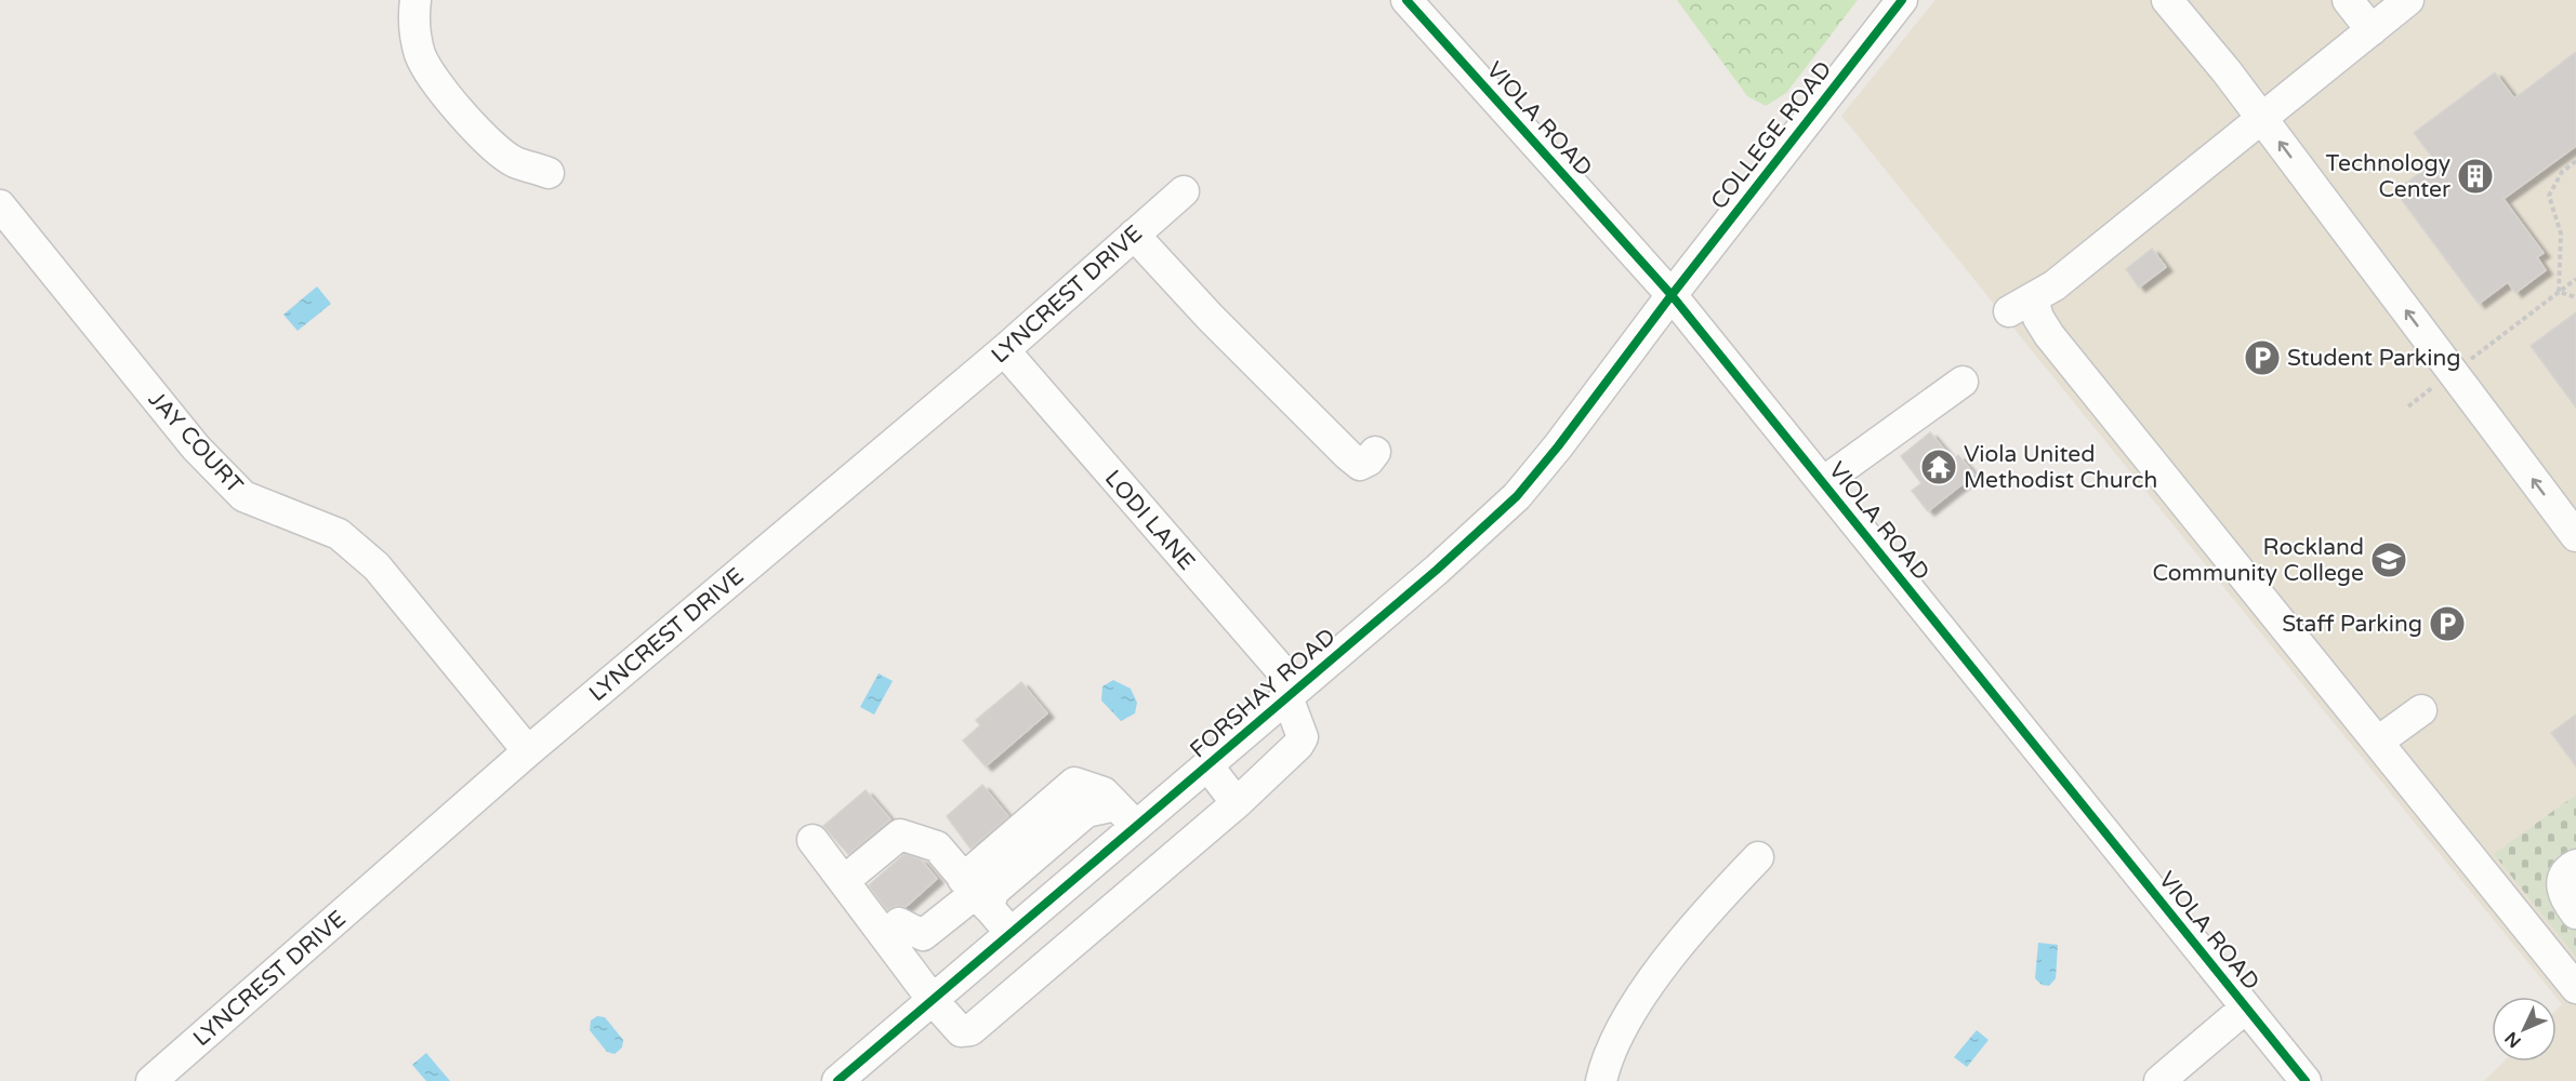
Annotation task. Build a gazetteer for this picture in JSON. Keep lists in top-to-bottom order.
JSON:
{
  "streets": {
    "street": [
      "VIOLA ROAD",
      "COLLEGE ROAD",
      "LYNCREST DRIVE",
      "JAY COURT",
      "LODI LANE",
      "FORSHAY ROAD"
    ]
  },
  "crossings": [
    ["VIOLA ROAD", "COLLEGE ROAD"],
    ["VIOLA ROAD", "FORSHAY ROAD"],
    ["COLLEGE ROAD", "FORSHAY ROAD"],
    ["LYNCREST DRIVE", "JAY COURT"],
    ["LYNCREST DRIVE", "LODI LANE"],
    ["LODI LANE", "FORSHAY ROAD"]
  ],
  "places": {
    "building": ["Technology Center"],
    "parking": ["Student Parking", "Staff Parking"],
    "temple": ["Viola United Methodist Church"],
    "school or university": ["Rockland Community College"]
  },
  "north": "bottom left"
}
